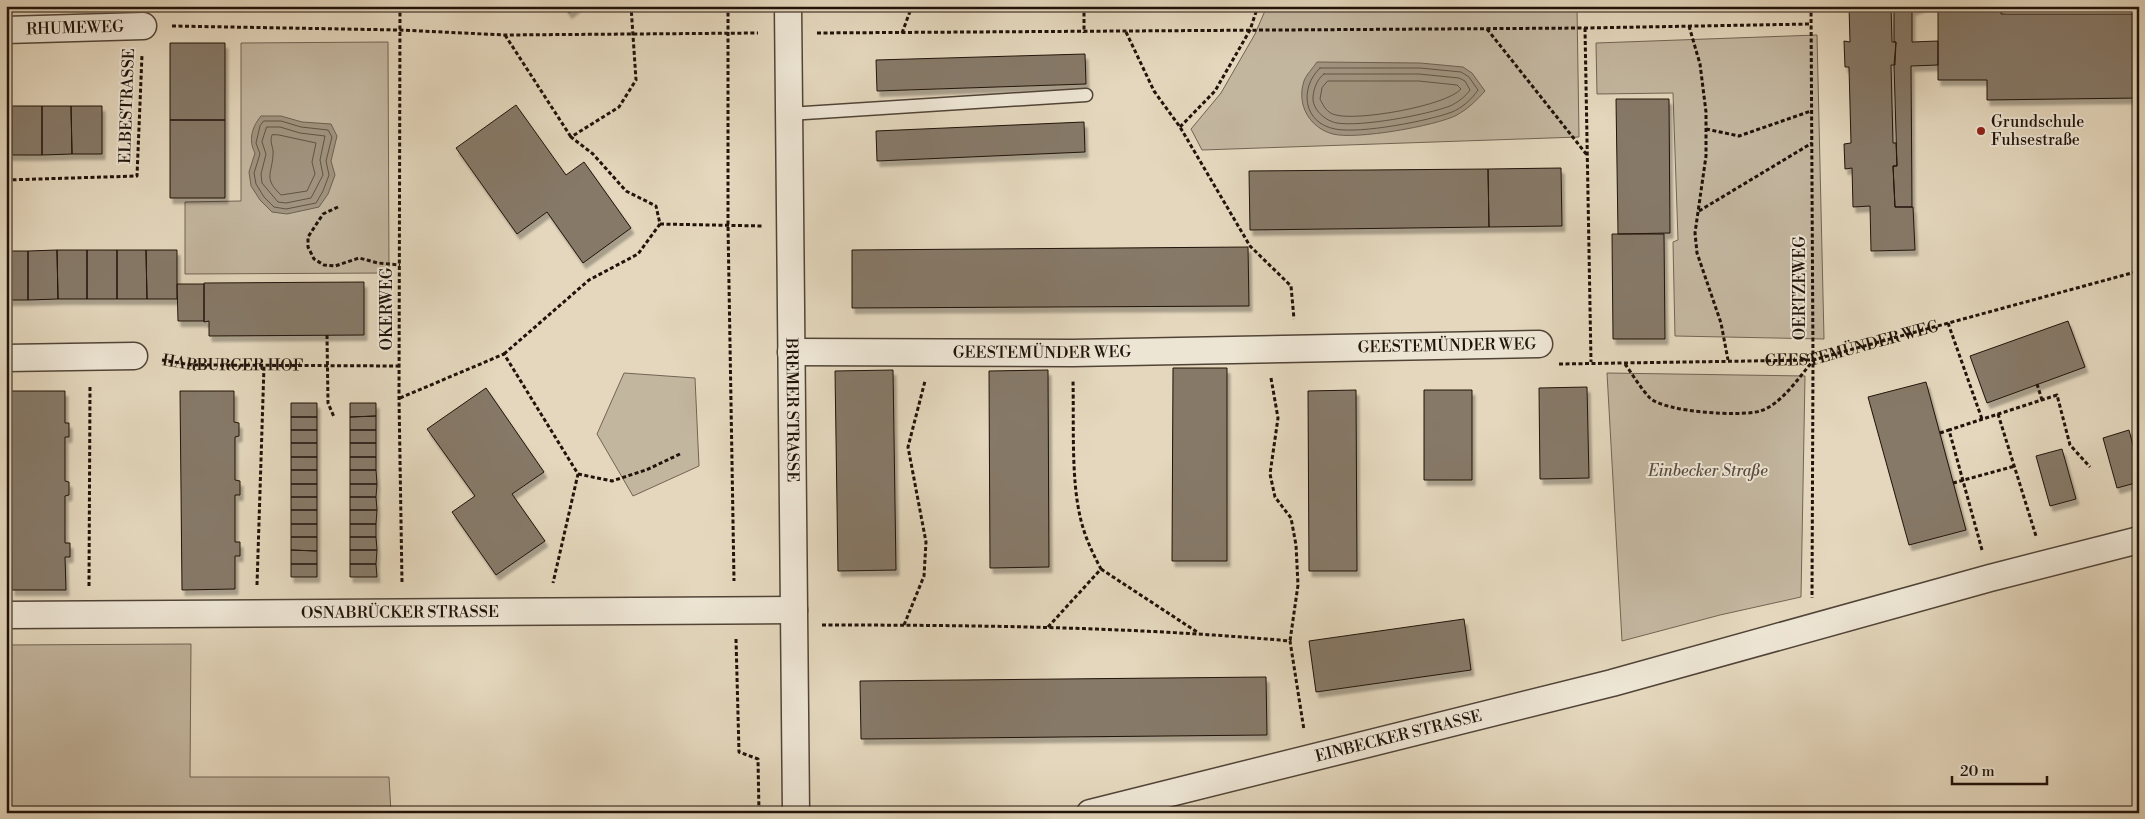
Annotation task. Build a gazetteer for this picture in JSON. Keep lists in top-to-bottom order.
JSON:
{
  "streets": {
    "street": [
      "RHUMEWEG",
      "GEESTEMÜNDER WEG",
      "BREMER STRASSE",
      "OSNABRÜCKER STRASSE",
      "EINBECKER STRASSE"
    ],
    "path": [
      "ELBESTRASSE",
      "OERTZEWEG",
      "OKERWEG",
      "HARBURGER HOF"
    ]
  },
  "crossings": [
    ["RHUMEWEG", "ELBESTRASSE"],
    ["OERTZEWEG", "GEESTEMÜNDER WEG"],
    ["OERTZEWEG", "EINBECKER STRASSE"],
    ["OKERWEG", "HARBURGER HOF"],
    ["OKERWEG", "OSNABRÜCKER STRASSE"],
    ["GEESTEMÜNDER WEG", "BREMER STRASSE"],
    ["BREMER STRASSE", "OSNABRÜCKER STRASSE"]
  ],
  "parks": ["Einbecker Straße"],
  "places": ["Grundschule Fuhsestraße"],
  "scale_bar": "20 m"
}
